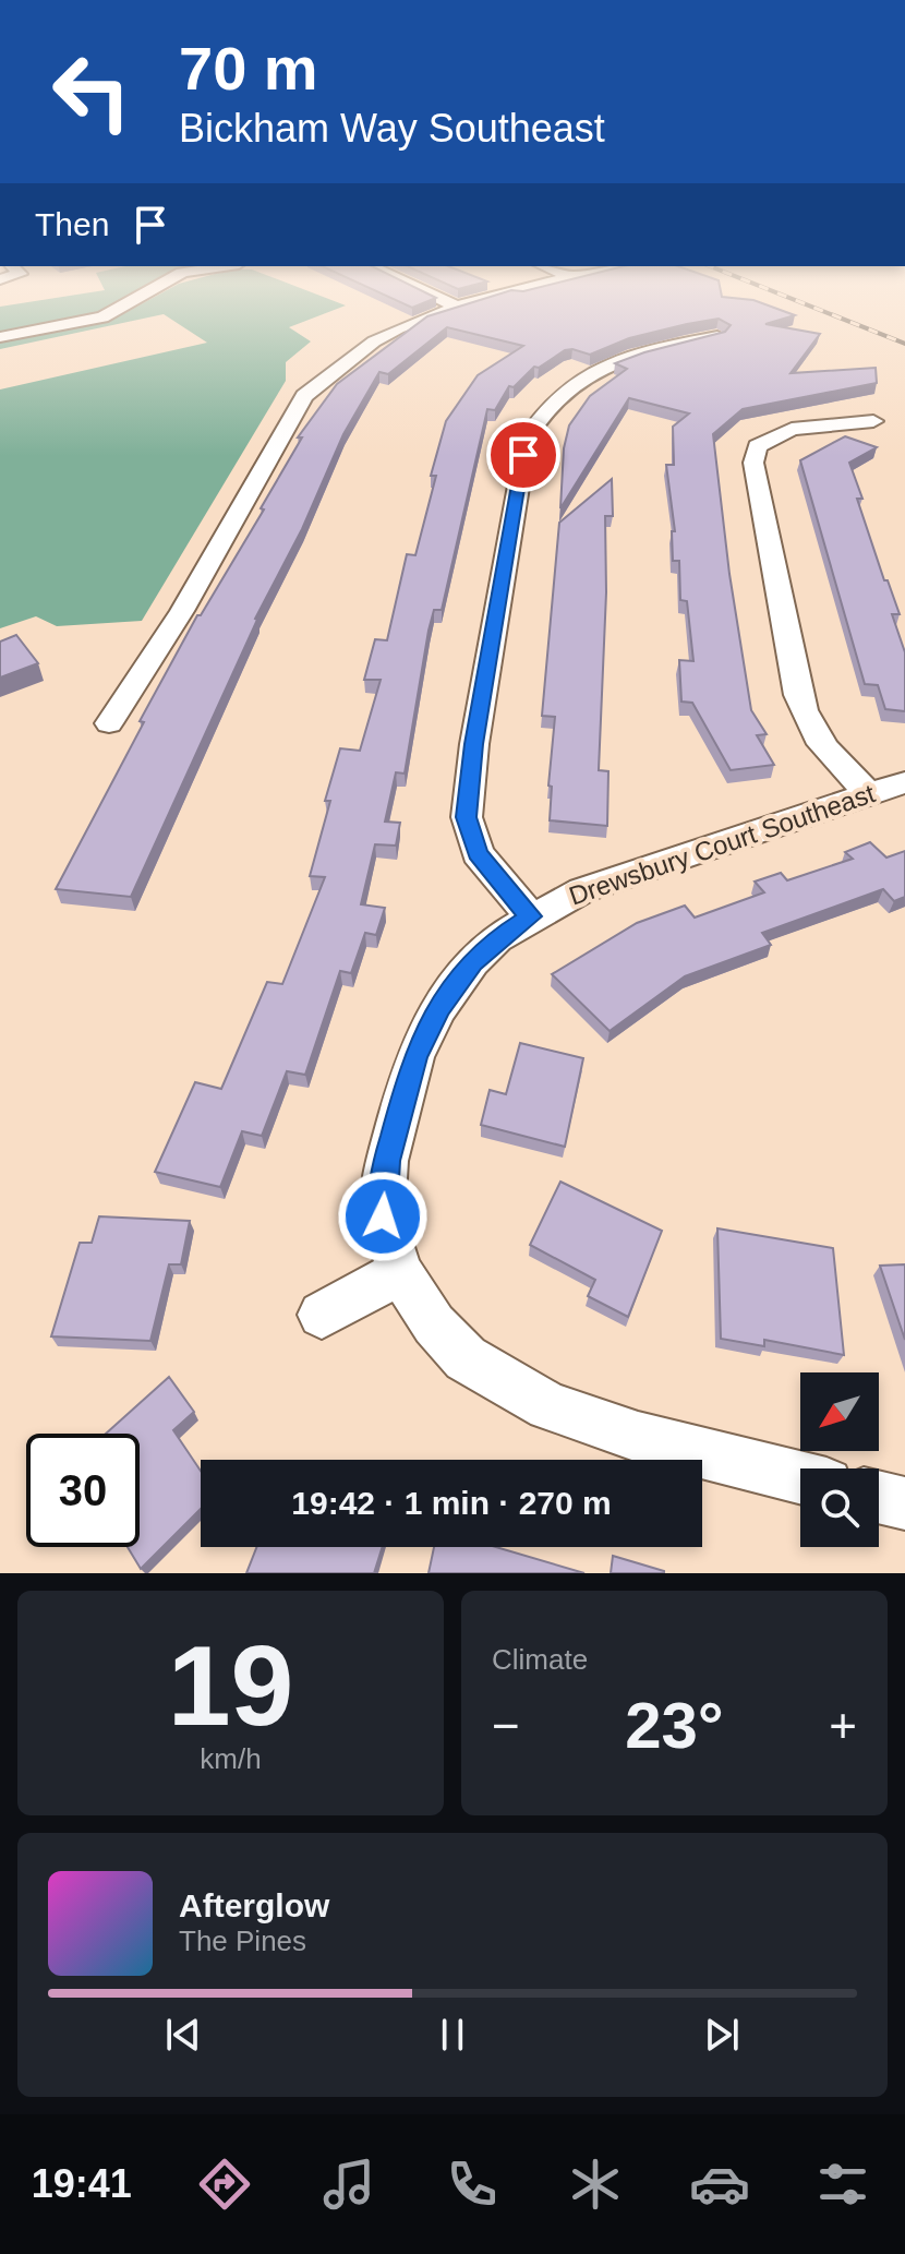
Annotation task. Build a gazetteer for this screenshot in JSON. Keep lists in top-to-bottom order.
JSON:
{
  "streets": {
    "street": ["Drewsbury Court Southeast"]
  },
  "north": "bottom left",
  "page": {
    "turn": ["70 m", "Bickham Way Southeast"],
    "then": "Then",
    "limit": "30",
    "trip": "19:42 · 1 min · 270 m",
    "tile": [
      ["19", "km/h"],
      "Climate"
    ],
    "heat": ["−", "23°", "+"],
    "song": ["Afterglow", "The Pines"],
    "tabs": "19:41"
  }
}
